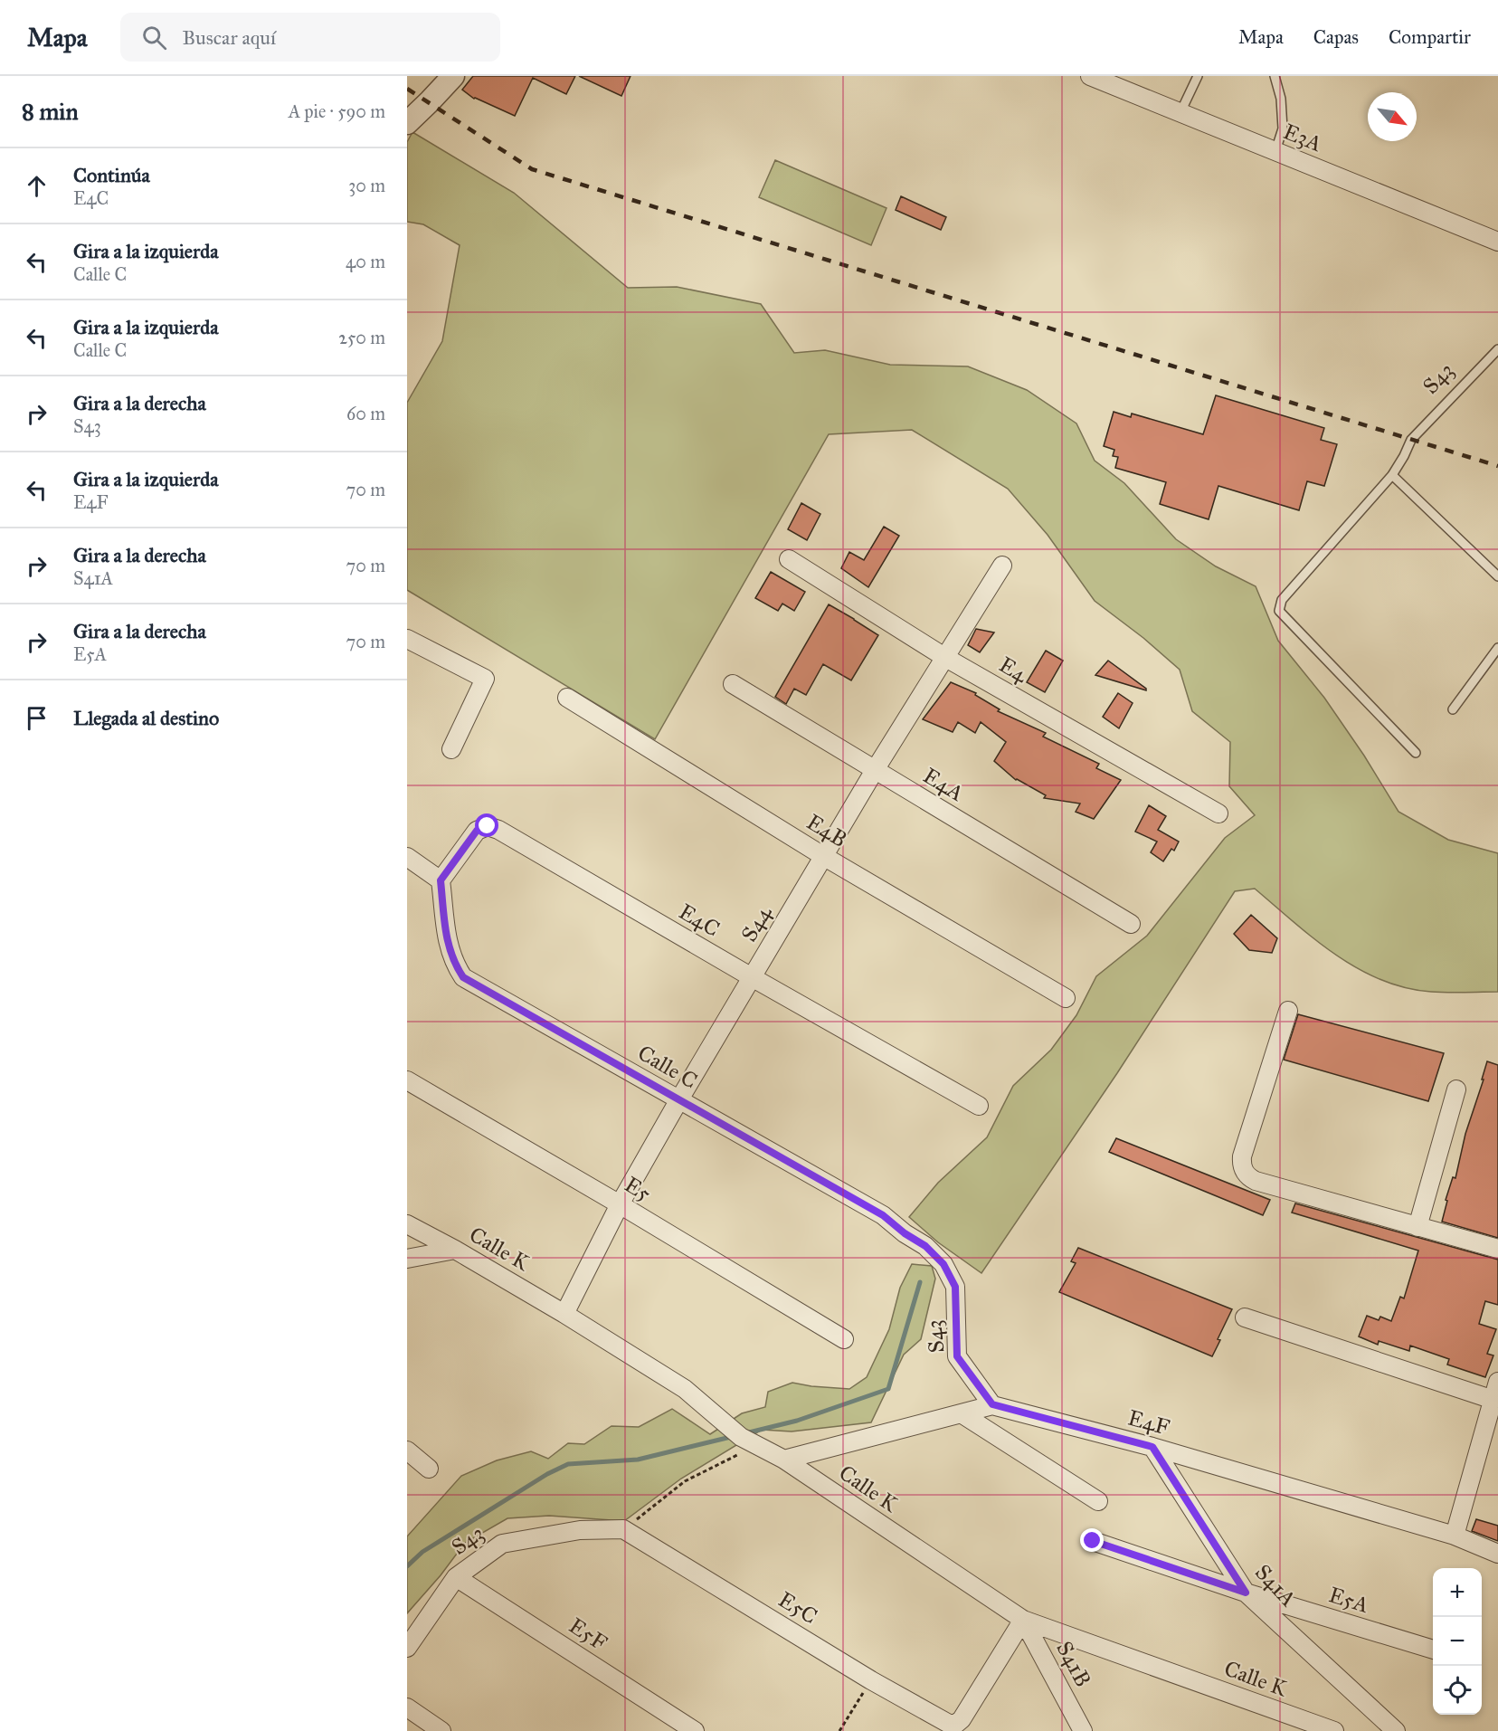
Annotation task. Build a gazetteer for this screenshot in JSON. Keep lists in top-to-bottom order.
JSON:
{
  "streets": {
    "street": [
      "E3A",
      "S43",
      "E4",
      "E4A",
      "E4B",
      "E4C",
      "S44",
      "Calle C",
      "E5",
      "Calle K",
      "E4F",
      "S41A",
      "E5A",
      "E5C",
      "E5F",
      "S41B"
    ]
  },
  "crossings": [
    ["S43", "Calle C"],
    ["S43", "E4F"],
    ["S43", "E5C"],
    ["S43", "E5F"],
    ["E4", "S44"],
    ["E4A", "S44"],
    ["E4B", "S44"],
    ["E4C", "S44"],
    ["E4C", "Calle C"],
    ["S44", "Calle C"],
    ["S44", "E5"],
    ["S44", "Calle K"],
    ["Calle K", "E5C"],
    ["Calle K", "S41B"],
    ["E4F", "S41A"],
    ["S41A", "E5A"],
    ["E5C", "S41B"]
  ],
  "north": "bottom right",
  "page": {
    "header": "Mapa",
    "search": "Buscar aquí",
    "nav": ["Mapa", "Capas", "Compartir"],
    "heading": ["8 min", "A pie · 590 m"],
    "list": [
      ["Continúa", "E4C", "30 m"],
      ["Gira a la izquierda", "Calle C", "40 m"],
      ["Gira a la izquierda", "Calle C", "250 m"],
      ["Gira a la derecha", "S43", "60 m"],
      ["Gira a la izquierda", "E4F", "70 m"],
      ["Gira a la derecha", "S41A", "70 m"],
      ["Gira a la derecha", "E5A", "70 m"],
      "Llegada al destino"
    ],
    "map_buttons": ["+", "−"]
  }
}
